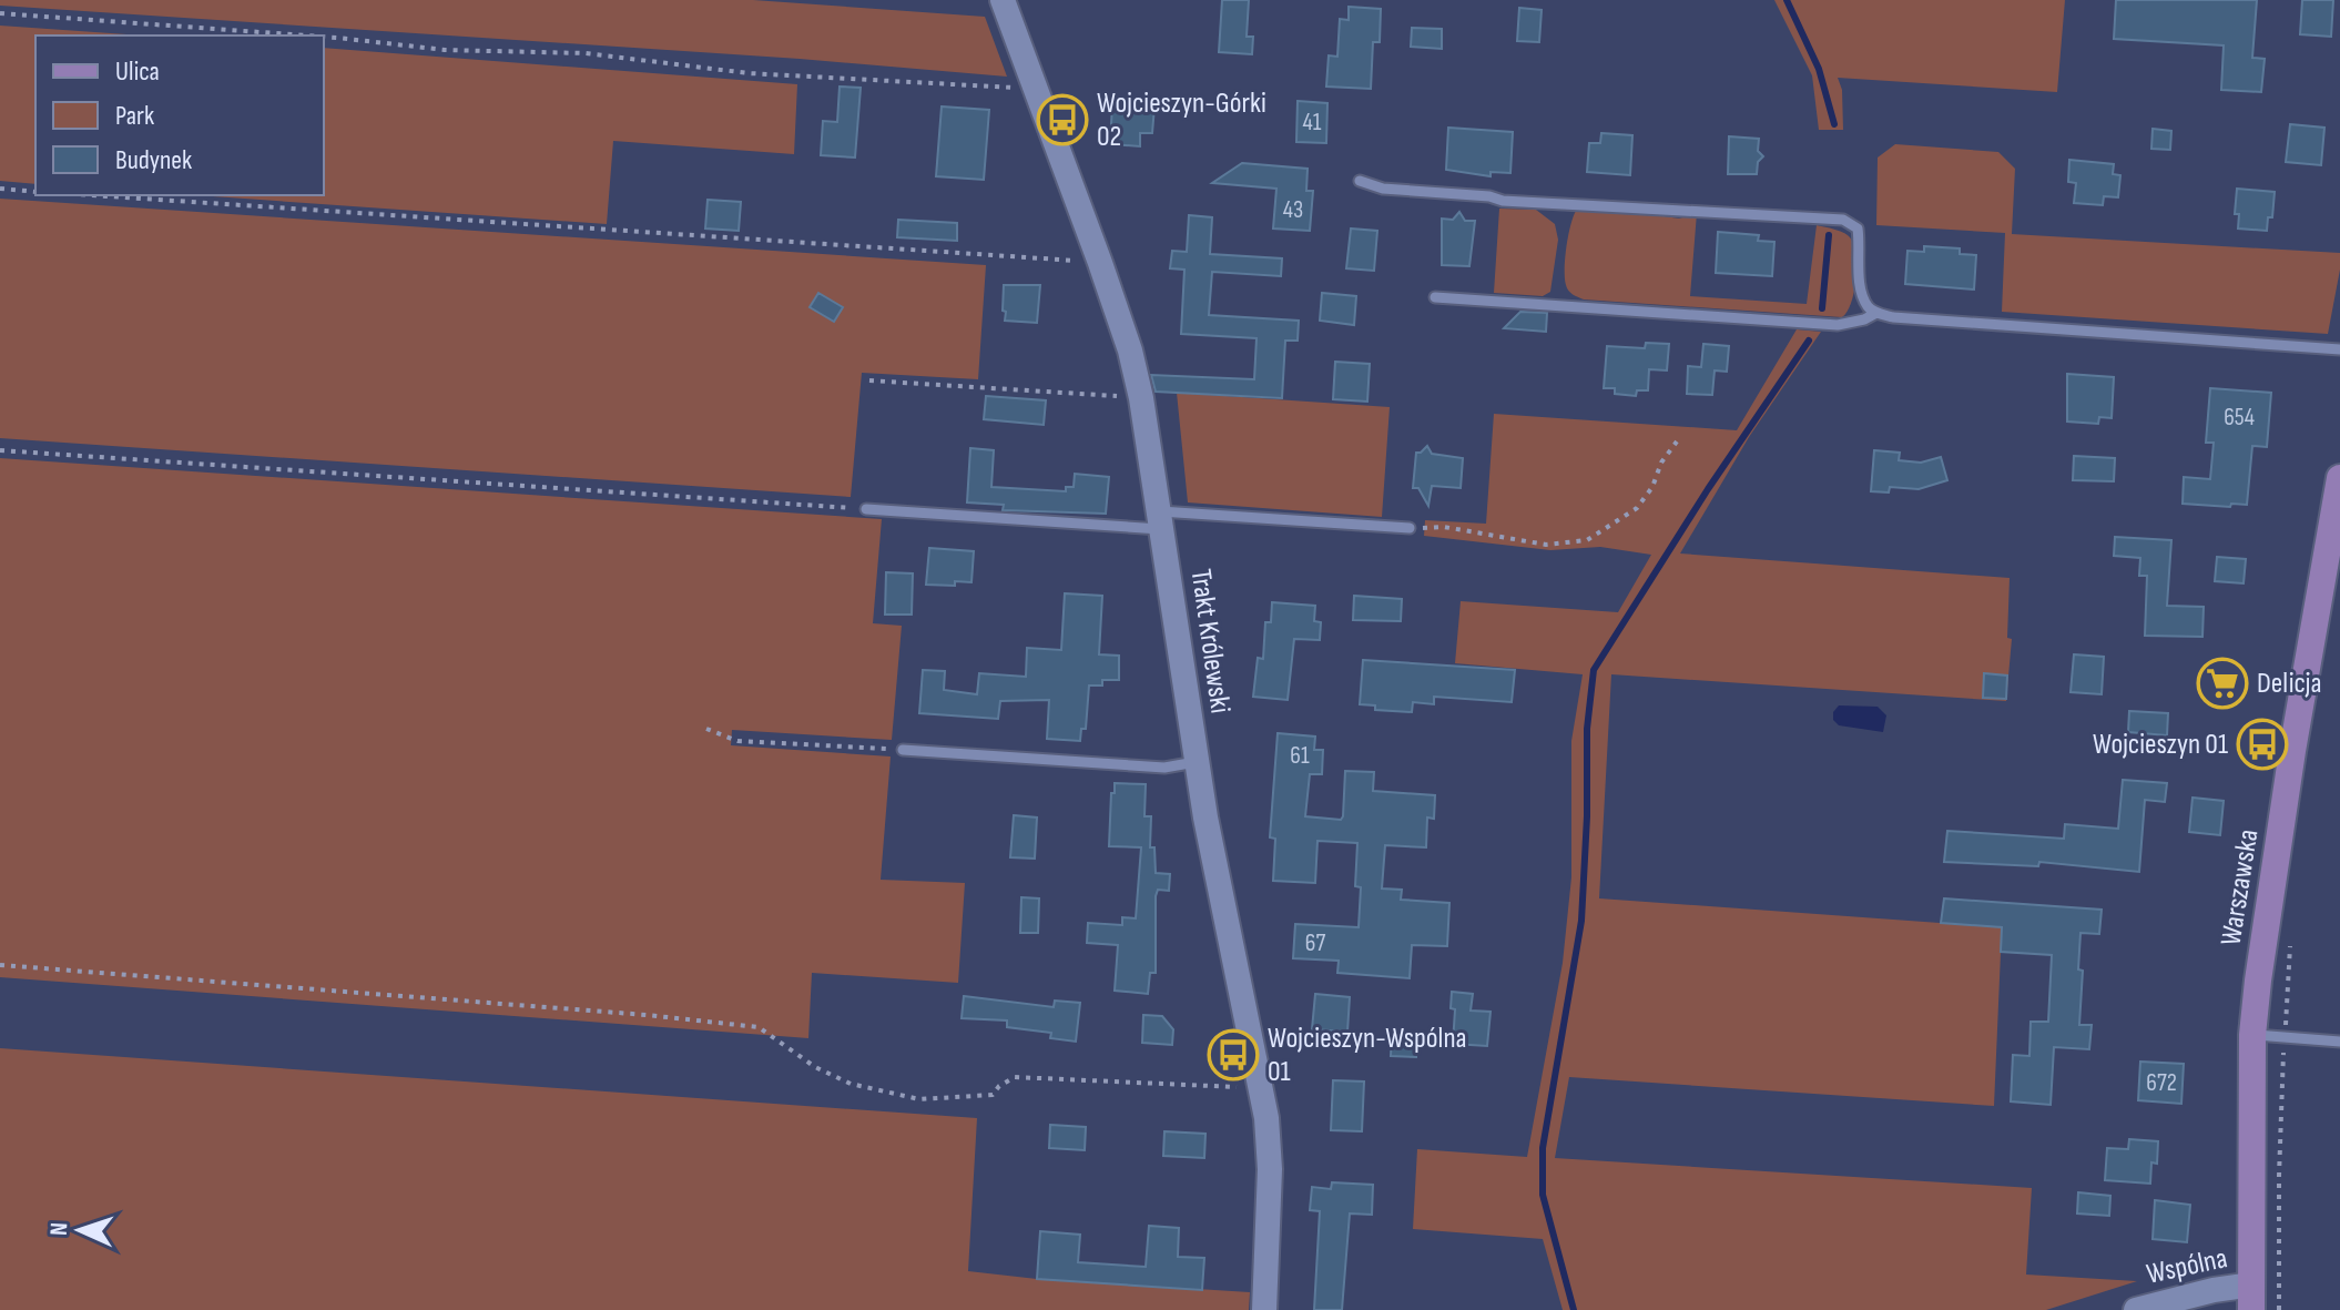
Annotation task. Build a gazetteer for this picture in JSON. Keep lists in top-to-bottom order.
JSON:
{
  "streets": {
    "main road": ["Warszawska"],
    "street": ["Trakt Królewski", "Wspólna"]
  },
  "crossings": [
    ["Warszawska", "Wspólna"]
  ],
  "places": {
    "bus stop": ["Wojcieszyn-Górki 02", "Wojcieszyn 01", "Wojcieszyn-Wspólna 01"],
    "supermarket": ["Delicja"]
  },
  "house_numbers": [
    "41",
    "43",
    "654",
    "61",
    "67",
    "672"
  ],
  "legend": ["Ulica", "Park", "Budynek"],
  "north": "left"
}
